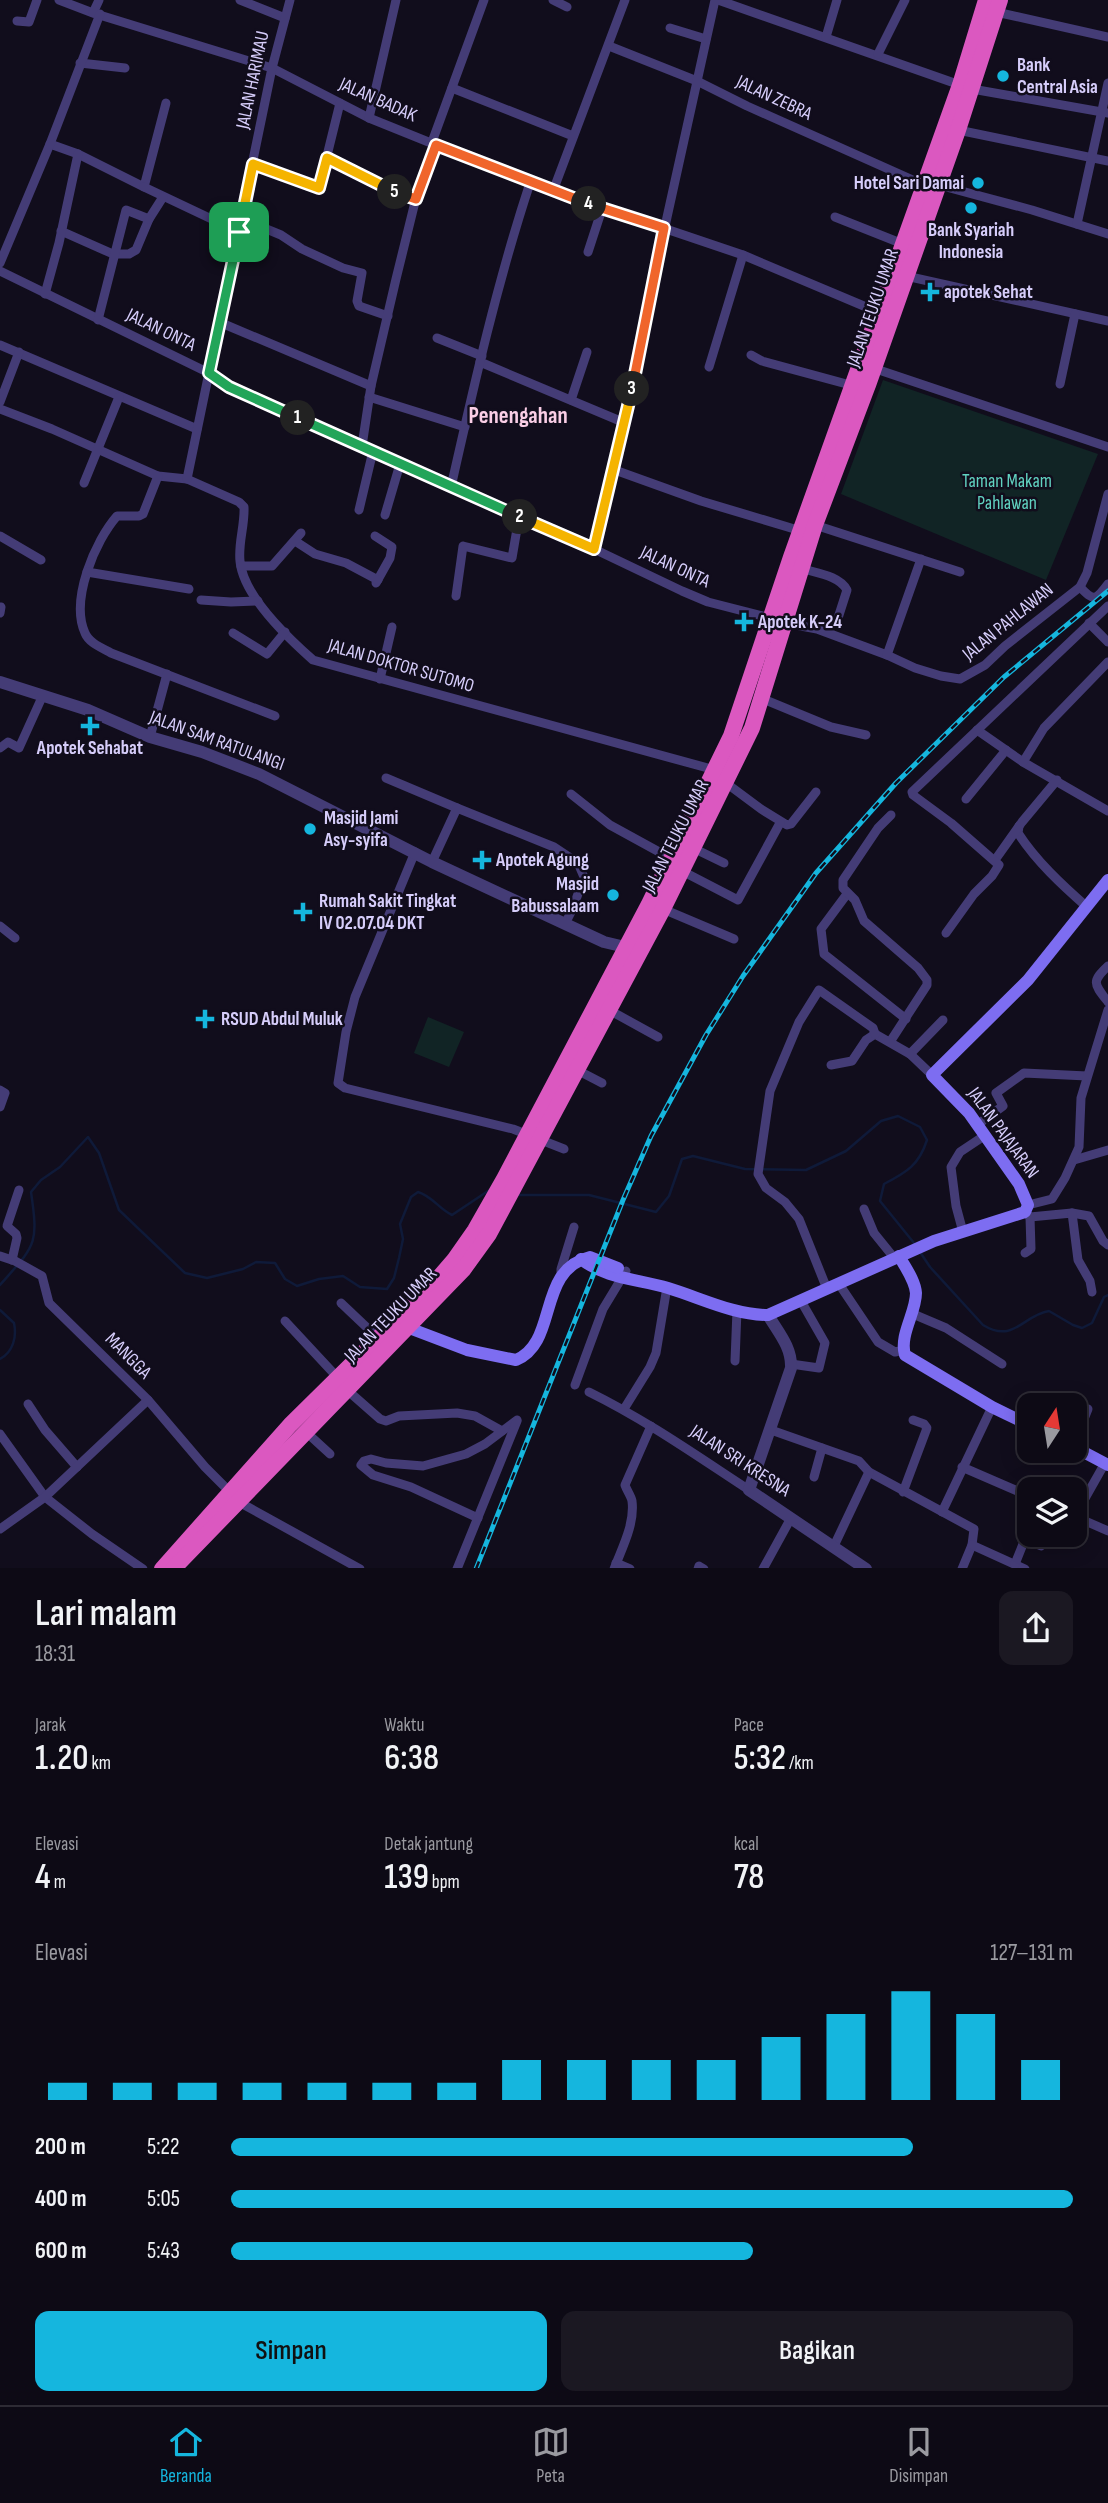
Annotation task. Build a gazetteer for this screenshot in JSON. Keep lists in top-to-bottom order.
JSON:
{
  "streets": {
    "highway": ["JALAN TEUKU UMAR"],
    "main road": ["JALAN PAJAJARAN"],
    "street": [
      "JALAN HARIMAU",
      "JALAN ZEBRA",
      "JALAN BADAK",
      "JALAN ONTA",
      "JALAN PAHLAWAN",
      "JALAN DOKTOR SUTOMO",
      "JALAN SAM RATULANGI",
      "MANGGA",
      "JALAN SRI KRESNA"
    ]
  },
  "crossings": [
    ["JALAN HARIMAU", "JALAN BADAK"],
    ["JALAN HARIMAU", "JALAN ONTA"],
    ["JALAN HARIMAU", "JALAN DOKTOR SUTOMO"],
    ["JALAN ZEBRA", "JALAN TEUKU UMAR"],
    ["JALAN BADAK", "JALAN TEUKU UMAR"],
    ["JALAN TEUKU UMAR", "JALAN ONTA"],
    ["JALAN TEUKU UMAR", "JALAN PAHLAWAN"],
    ["JALAN TEUKU UMAR", "JALAN DOKTOR SUTOMO"],
    ["JALAN TEUKU UMAR", "JALAN SAM RATULANGI"],
    ["JALAN TEUKU UMAR", "MANGGA"],
    ["JALAN ONTA", "JALAN PAHLAWAN"]
  ],
  "districts": ["Penengahan"],
  "parks": ["Taman Makam Pahlawan"],
  "places": {
    "other": [
      "Bank Central Asia",
      "Hotel Sari Damai",
      "Bank Syariah Indonesia",
      "Masjid Jami Asy-syifa",
      "Masjid Babussalaam"
    ],
    "health": [
      "apotek Sehat",
      "Apotek K-24",
      "Apotek Sehabat",
      "Apotek Agung",
      "Rumah Sakit Tingkat IV 02.07.04 DKT",
      "RSUD Abdul Muluk"
    ]
  },
  "north": "top",
  "page": {
    "pins": [
      "5",
      "4",
      "3",
      "1",
      "2"
    ],
    "heading": ["Lari malam", "18:31"],
    "stats": [
      ["Jarak", "1.20 km"],
      ["Waktu", "6:38"],
      ["Pace", "5:32 /km"],
      ["Elevasi", "4 m"],
      ["Detak jantung", "139 bpm"],
      ["kcal", "78"]
    ],
    "chart": ["Elevasi", "127–131 m"],
    "list": [
      {
        "name": "200 m",
        "note": "5:22"
      },
      {
        "name": "400 m",
        "note": "5:05"
      },
      {
        "name": "600 m",
        "note": "5:43"
      }
    ],
    "buttons": ["Simpan", "Bagikan"],
    "tabs": ["Beranda", "Peta", "Disimpan"]
  }
}
